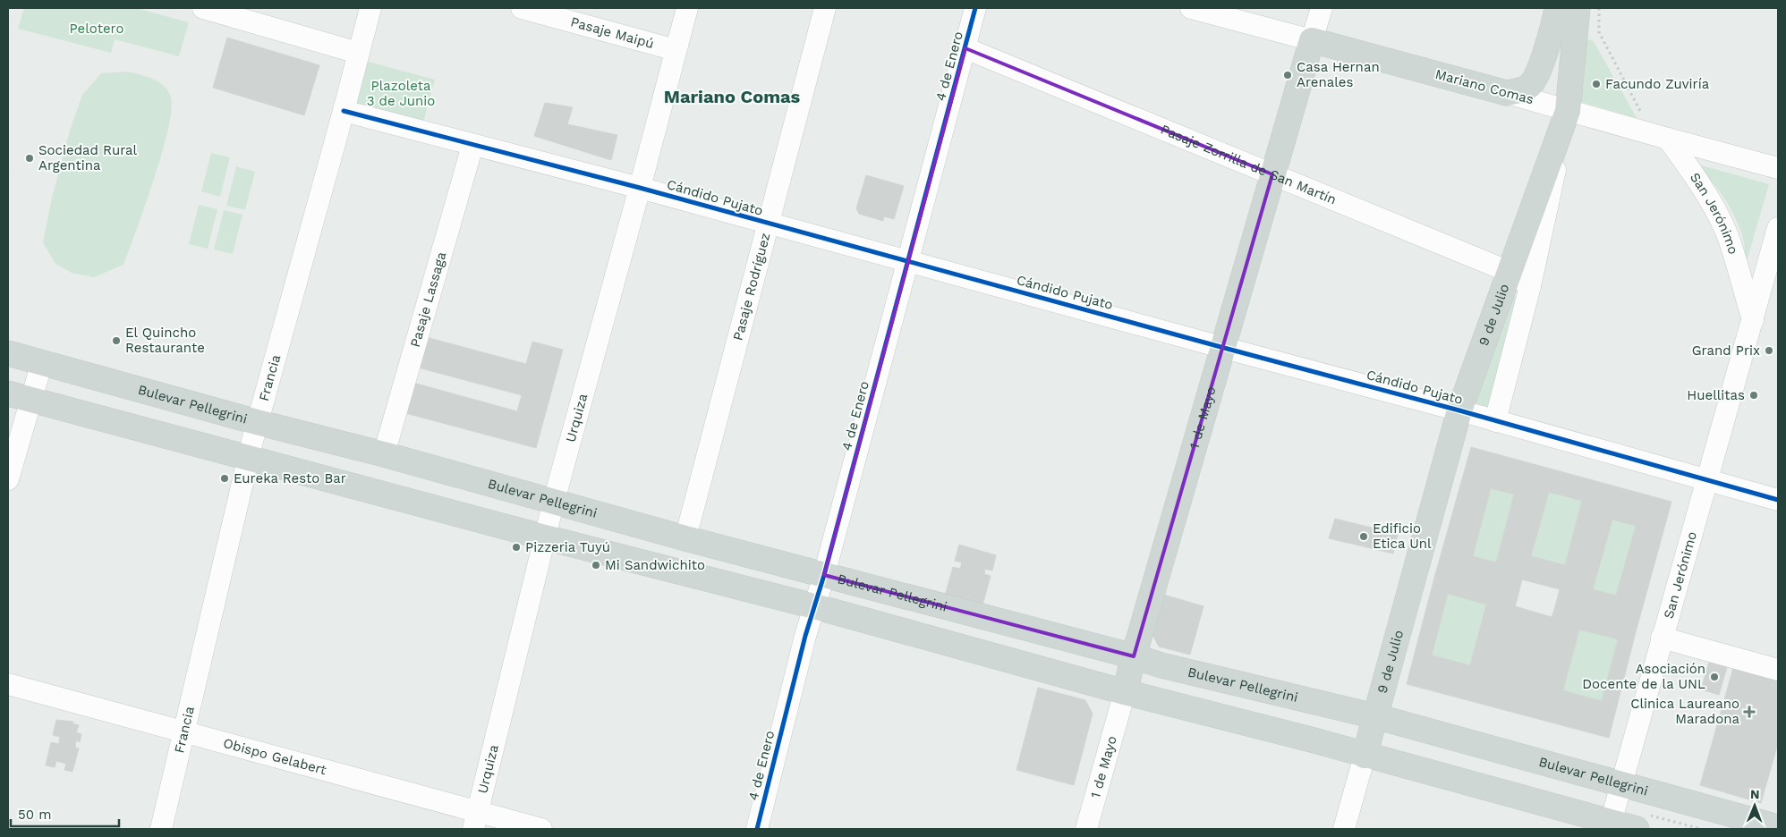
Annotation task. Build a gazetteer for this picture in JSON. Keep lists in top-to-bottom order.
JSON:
{
  "streets": {
    "main road": [
      "Mariano Comas",
      "9 de Julio",
      "Bulevar Pellegrini",
      "1 de Mayo"
    ],
    "street": [
      "Pasaje Maipú",
      "4 de Enero",
      "Pasaje Zorrilla de San Martín",
      "Cándido Pujato",
      "San Jerónimo",
      "Pasaje Rodríguez",
      "Pasaje Lassaga",
      "Francia",
      "Urquiza",
      "Obispo Gelabert"
    ]
  },
  "crossings": [
    ["Pasaje Maipú", "Urquiza"],
    ["4 de Enero", "Pasaje Zorrilla de San Martín"],
    ["4 de Enero", "Cándido Pujato"],
    ["4 de Enero", "Bulevar Pellegrini"],
    ["Mariano Comas", "San Jerónimo"],
    ["Mariano Comas", "9 de Julio"],
    ["Mariano Comas", "1 de Mayo"],
    ["Pasaje Zorrilla de San Martín", "9 de Julio"],
    ["Pasaje Zorrilla de San Martín", "1 de Mayo"],
    ["Cándido Pujato", "San Jerónimo"],
    ["Cándido Pujato", "Pasaje Rodríguez"],
    ["Cándido Pujato", "Pasaje Lassaga"],
    ["Cándido Pujato", "9 de Julio"],
    ["Cándido Pujato", "Francia"],
    ["Cándido Pujato", "Urquiza"],
    ["Cándido Pujato", "1 de Mayo"],
    ["San Jerónimo", "Bulevar Pellegrini"],
    ["Pasaje Rodríguez", "Bulevar Pellegrini"],
    ["Pasaje Lassaga", "Bulevar Pellegrini"],
    ["9 de Julio", "Bulevar Pellegrini"],
    ["Francia", "Bulevar Pellegrini"],
    ["Francia", "Obispo Gelabert"],
    ["Bulevar Pellegrini", "Urquiza"],
    ["Bulevar Pellegrini", "1 de Mayo"],
    ["Urquiza", "Obispo Gelabert"]
  ],
  "districts": ["Mariano Comas"],
  "parks": ["Pelotero", "Plazoleta 3 de Junio"],
  "places": {
    "other": [
      "Casa Hernan Arenales",
      "Facundo Zuviría",
      "Sociedad Rural Argentina",
      "El Quincho Restaurante",
      "Grand Prix",
      "Huellitas",
      "Eureka Resto Bar",
      "Edificio Etica Unl",
      "Pizzeria Tuyú",
      "Mi Sandwichito",
      "Asociación Docente de la UNL"
    ],
    "health": ["Clinica Laureano Maradona"]
  },
  "scale_bar": "50 m",
  "north": "top"
}
